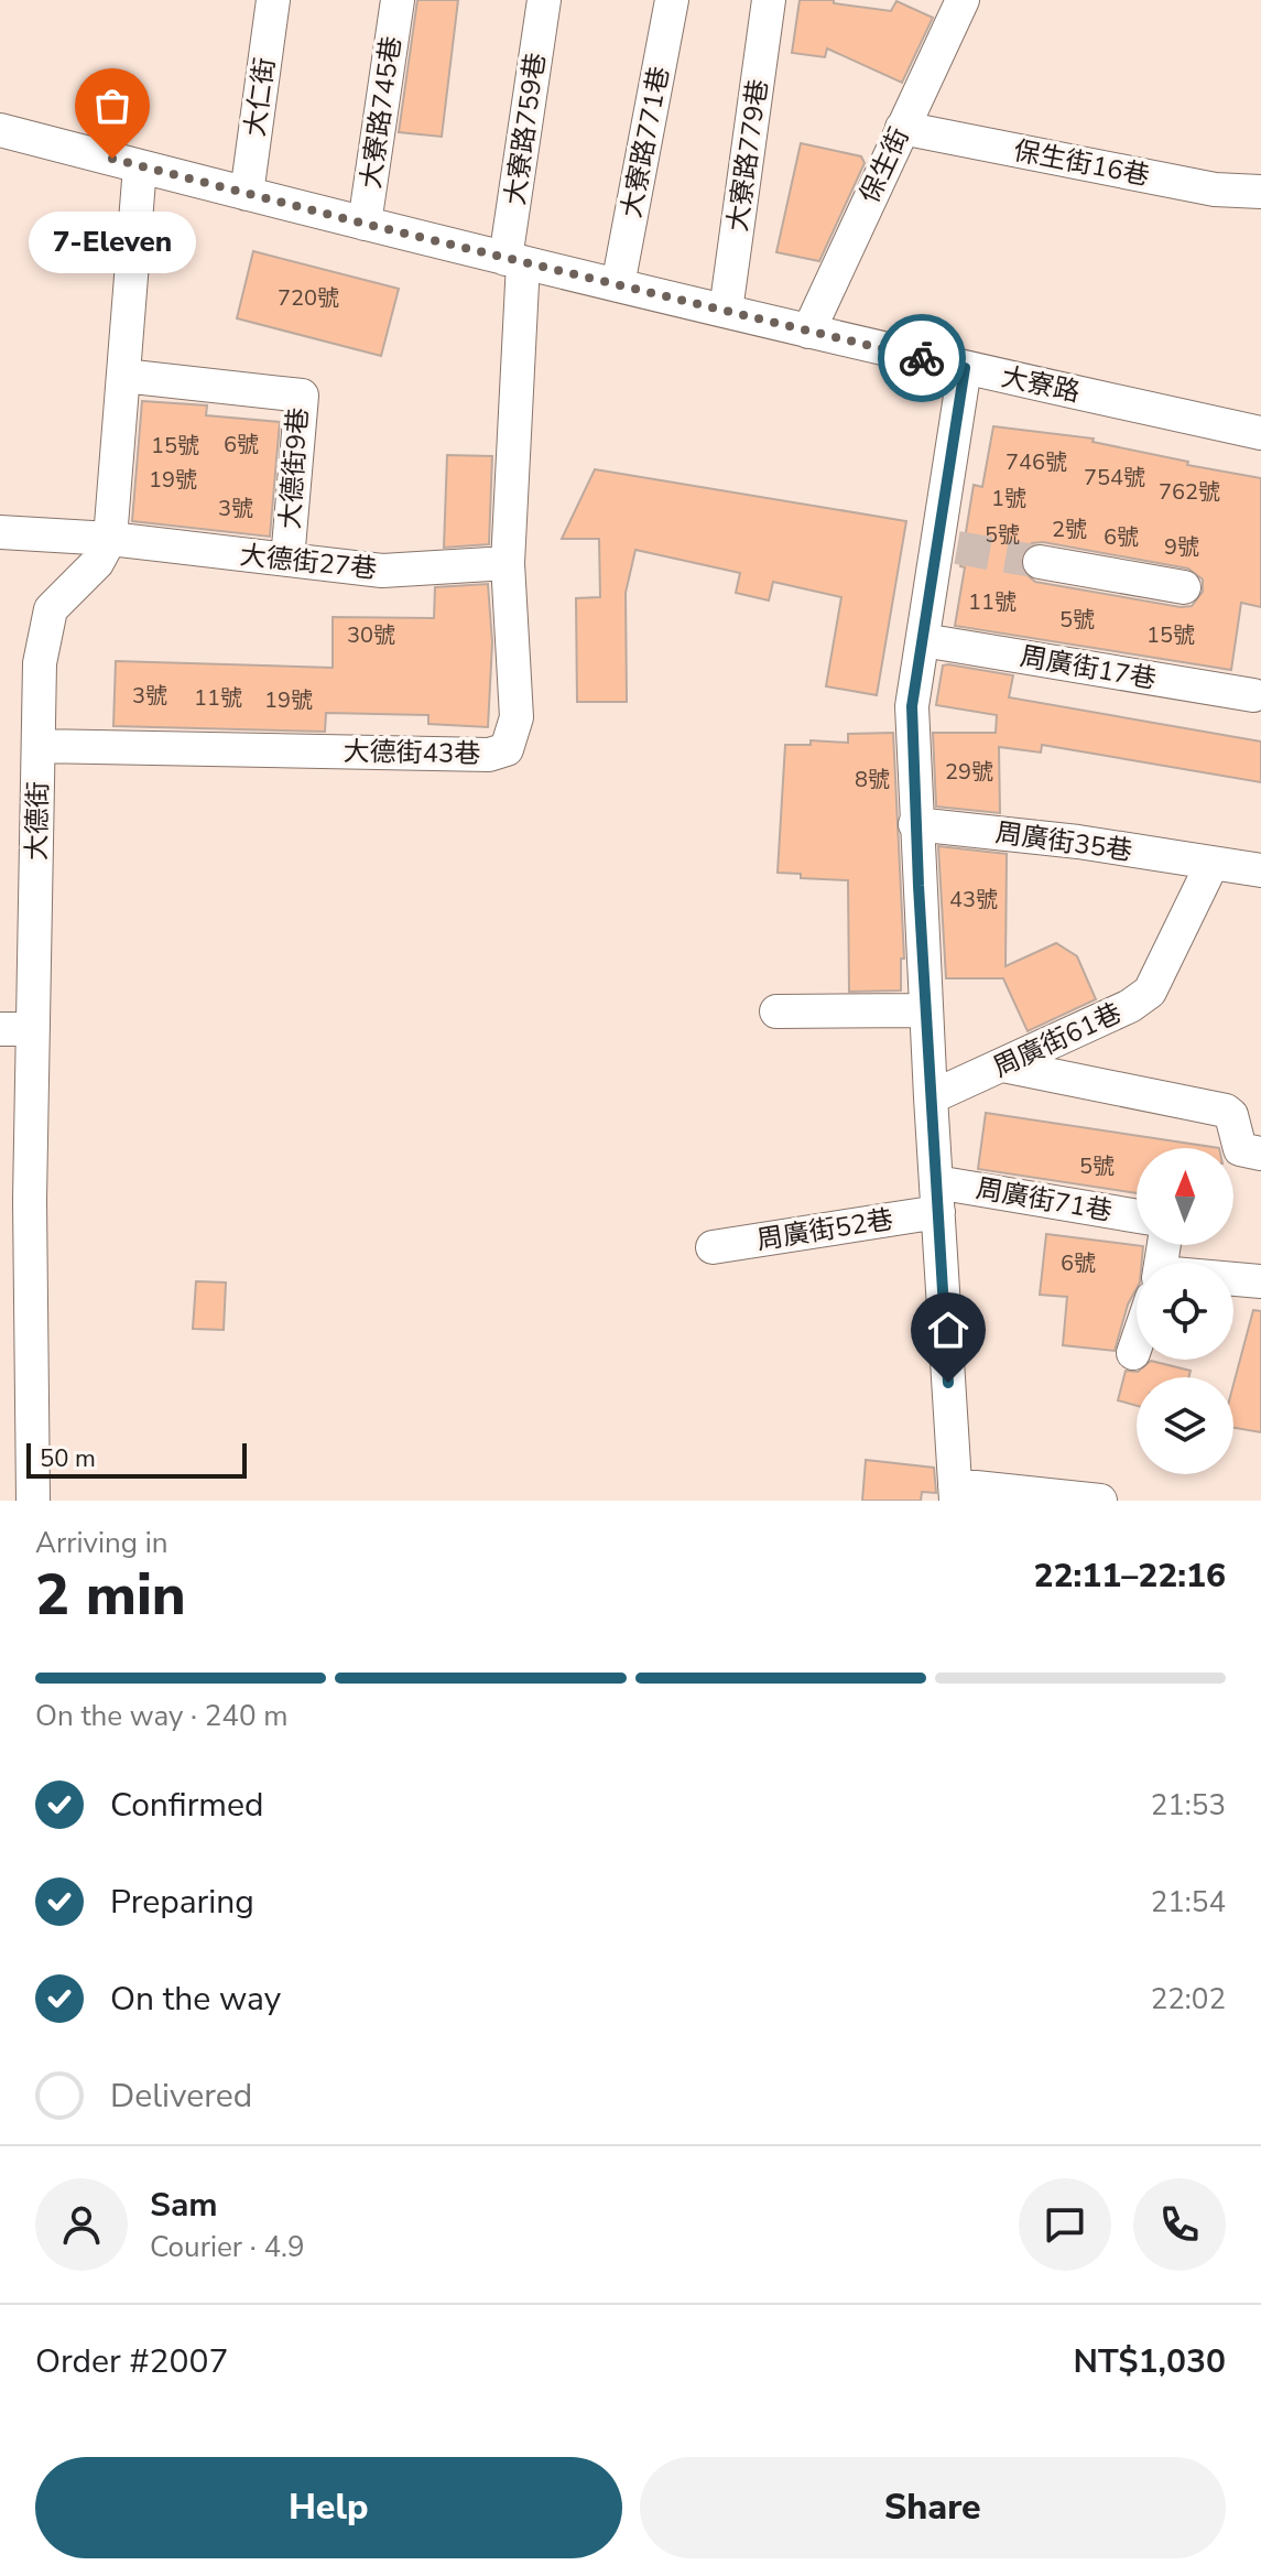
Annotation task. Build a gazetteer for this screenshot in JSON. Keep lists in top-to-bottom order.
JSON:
{
  "streets": {
    "street": [
      "大仁街",
      "大寮路745巷",
      "大寮路759巷",
      "大寮路771巷",
      "大寮路779巷",
      "保生街16巷",
      "保生街",
      "大寮路",
      "大德街9巷",
      "大德街27巷",
      "周廣街17巷",
      "大德街43巷",
      "大德街",
      "周廣街35巷",
      "周廣街61巷",
      "周廣街71巷",
      "周廣街52巷"
    ]
  },
  "crossings": [
    ["大仁街", "大寮路"],
    ["大寮路745巷", "大寮路"],
    ["大寮路759巷", "大寮路"],
    ["大寮路759巷", "大德街43巷"],
    ["大寮路771巷", "大寮路"],
    ["大寮路779巷", "大寮路"],
    ["保生街16巷", "保生街"],
    ["保生街", "大寮路"],
    ["大寮路", "大德街43巷"],
    ["大德街9巷", "大德街27巷"],
    ["大德街27巷", "大德街43巷"],
    ["大德街27巷", "大德街"],
    ["大德街43巷", "大德街"],
    ["周廣街35巷", "周廣街61巷"],
    ["周廣街71巷", "周廣街52巷"]
  ],
  "places": ["7-Eleven"],
  "house_numbers": [
    "720號",
    "6號",
    "15號",
    "746號",
    "754號",
    "19號",
    "762號",
    "1號",
    "3號",
    "2號",
    "5號",
    "6號",
    "9號",
    "11號",
    "5號",
    "30號",
    "15號",
    "3號",
    "11號",
    "19號",
    "29號",
    "8號",
    "43號",
    "5號",
    "6號"
  ],
  "scale_bar": "50 m",
  "north": "top",
  "page": {
    "bubble": "7-Eleven",
    "scale": "50 m",
    "heading": ["2 min", "Arriving in", "22:11–22:16"],
    "panel": [
      "Sam",
      "Courier · 4.9",
      "Order #2007",
      "NT$1,030"
    ],
    "bar": "On the way · 240 m",
    "list": [
      ["Confirmed", "21:53"],
      ["Preparing", "21:54"],
      ["On the way", "22:02"],
      "Delivered"
    ],
    "buttons": ["Help", "Share"]
  }
}
